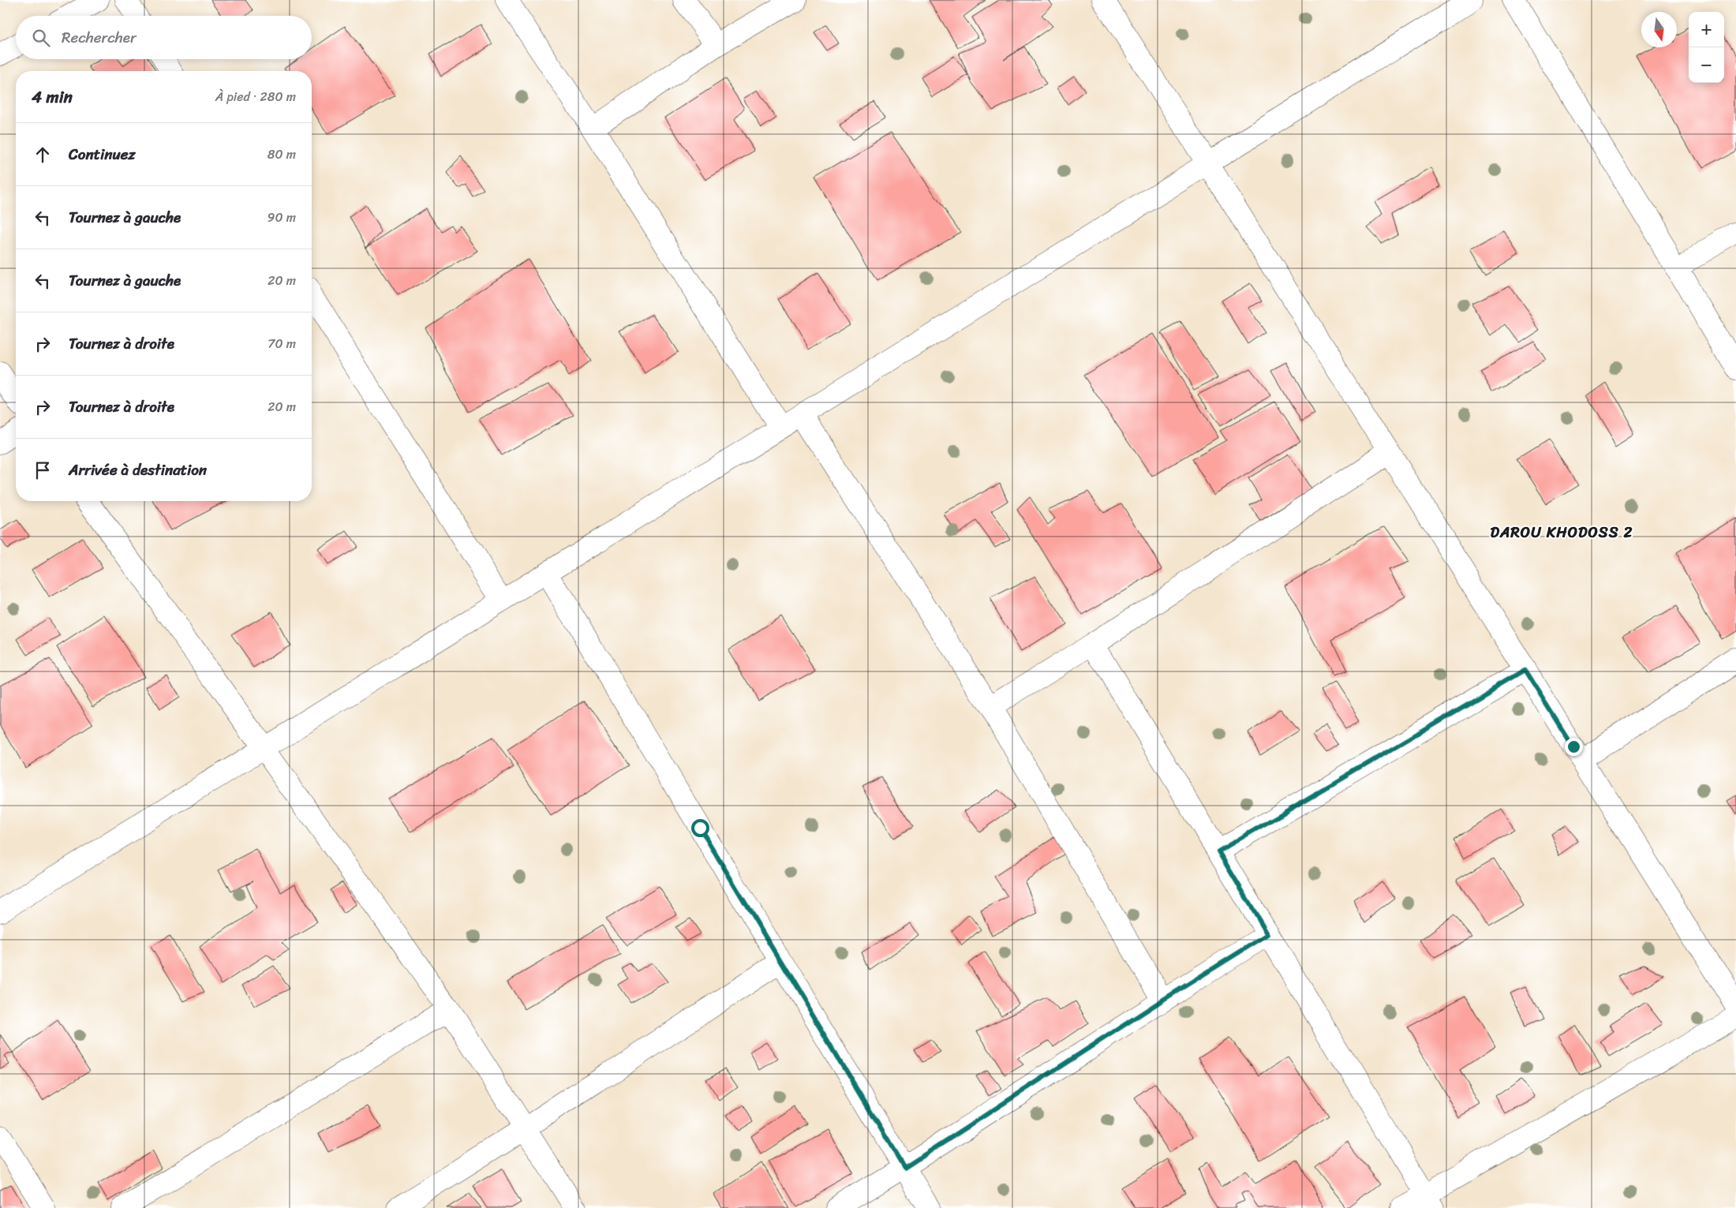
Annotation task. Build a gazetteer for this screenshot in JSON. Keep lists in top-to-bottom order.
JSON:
{
  "districts": ["DAROU KHODOSS 2"],
  "north": "bottom",
  "page": {
    "map_buttons": ["+", "−"],
    "search": "Rechercher",
    "heading": ["4 min", "À pied · 280 m"],
    "list": [
      ["Continuez", "80 m"],
      ["Tournez à gauche", "90 m"],
      ["Tournez à gauche", "20 m"],
      ["Tournez à droite", "70 m"],
      ["Tournez à droite", "20 m"],
      "Arrivée à destination"
    ]
  }
}
